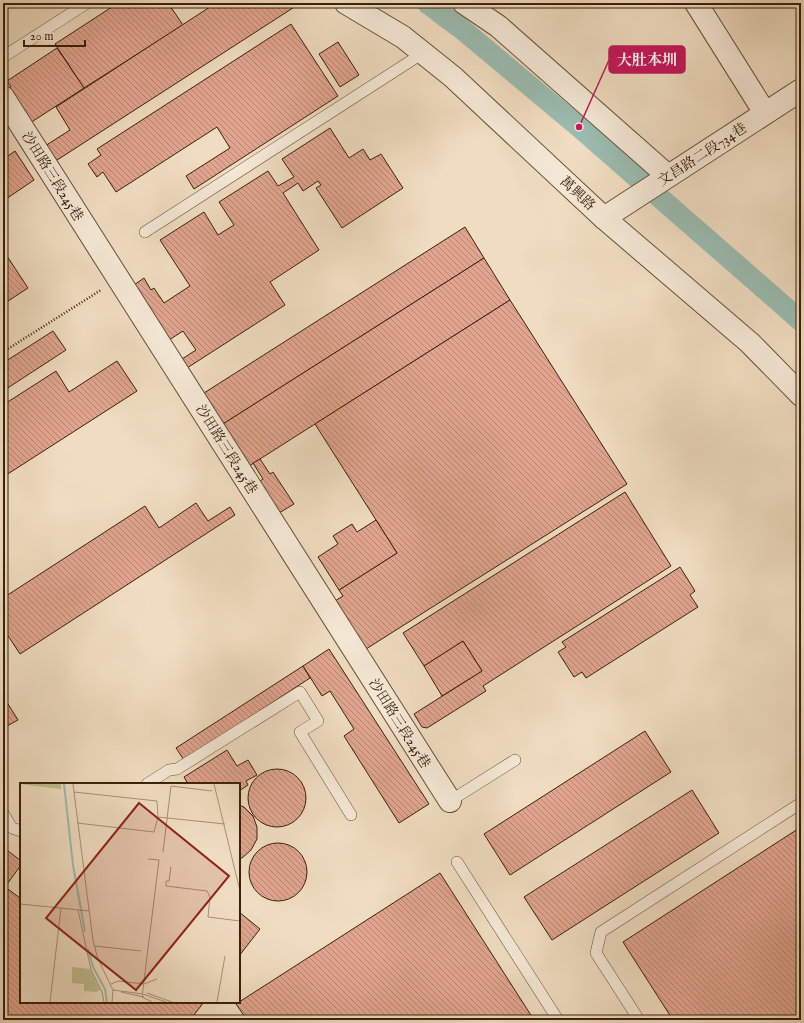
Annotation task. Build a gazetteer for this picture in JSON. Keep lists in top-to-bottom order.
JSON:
{
  "streets": {
    "street": ["文昌路二段734巷", "沙田路三段245巷", "萬興路"]
  },
  "crossings": [
    ["文昌路二段734巷", "萬興路"]
  ],
  "places": ["大肚本圳"],
  "scale_bar": "20 m"
}
